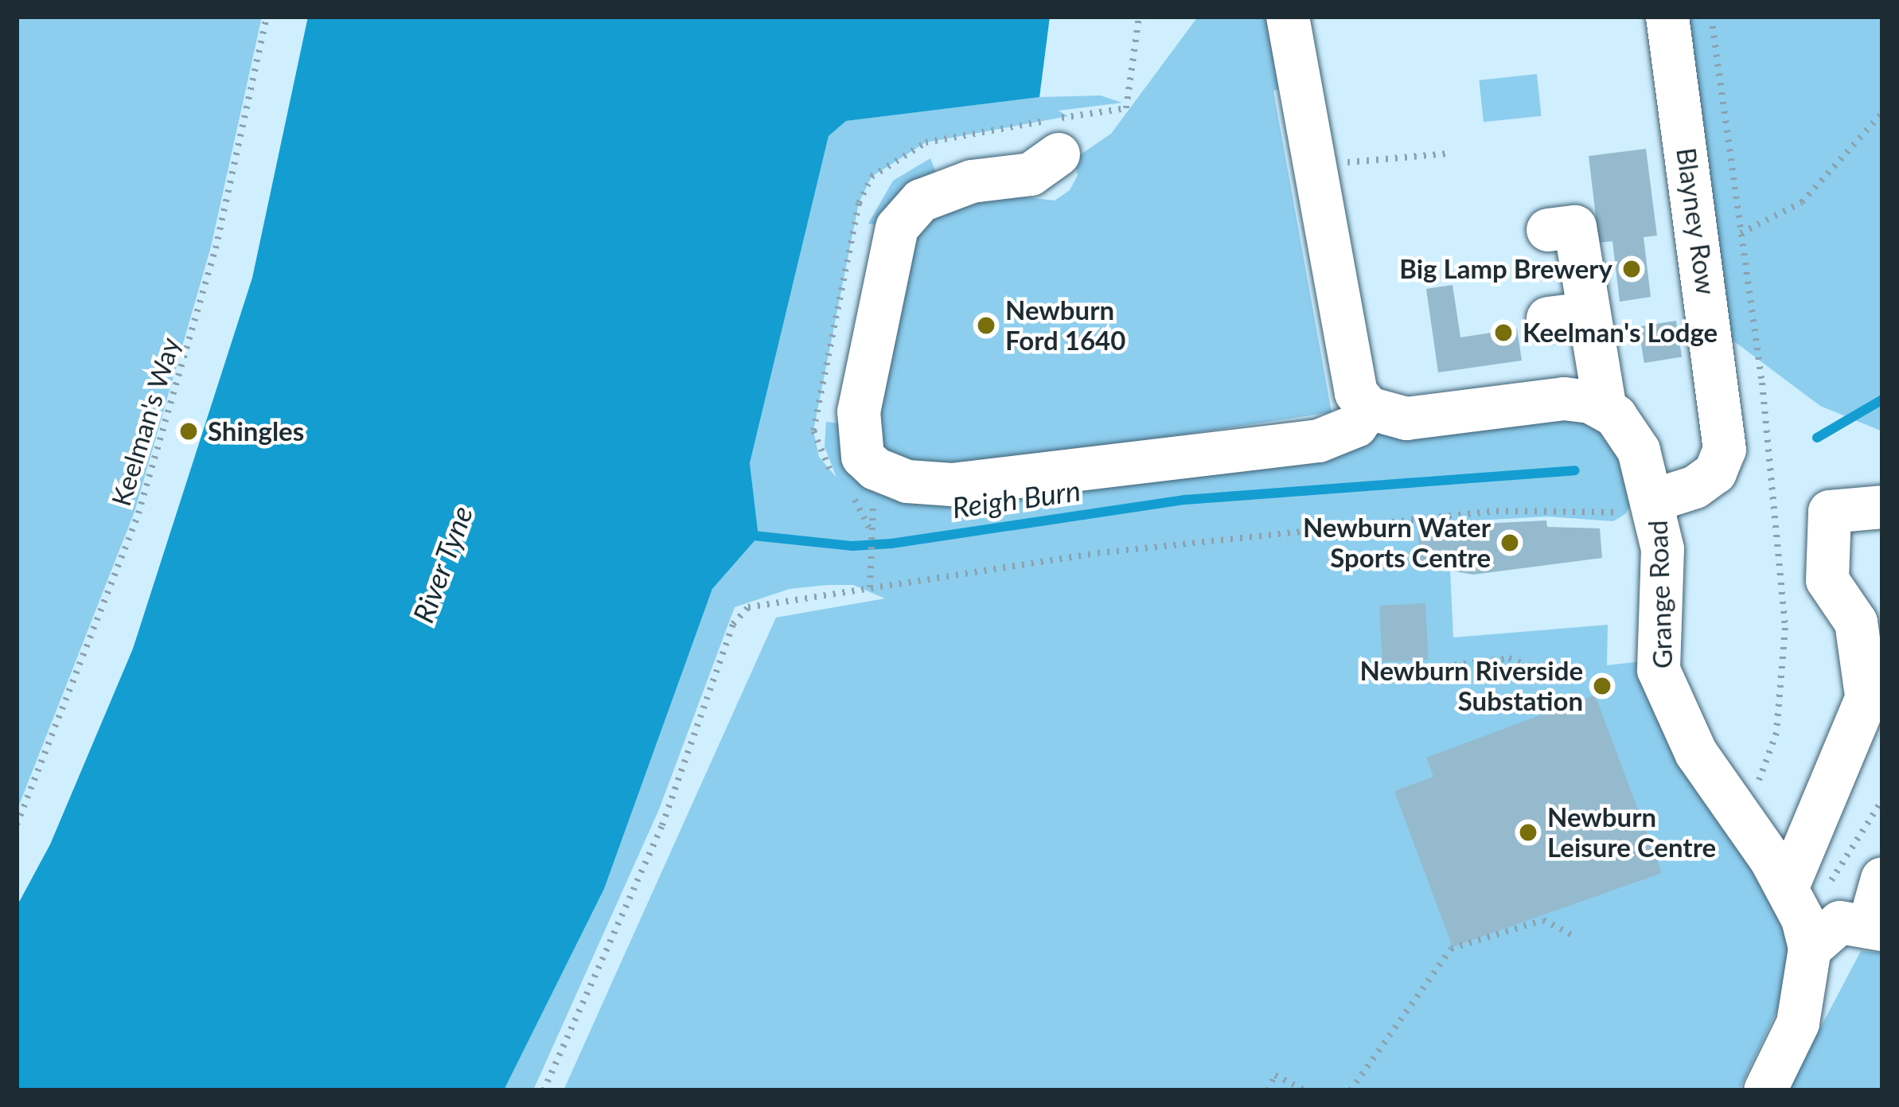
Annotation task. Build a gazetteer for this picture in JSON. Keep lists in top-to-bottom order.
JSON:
{
  "streets": {
    "street": ["Blayney Row", "Grange Road"],
    "path": ["Keelman's Way"]
  },
  "crossings": [
    ["Blayney Row", "Grange Road"]
  ],
  "water": ["Reigh Burn", "River Tyne"],
  "places": [
    "Big Lamp Brewery",
    "Newburn Ford 1640",
    "Keelman's Lodge",
    "Shingles",
    "Newburn Water Sports Centre",
    "Newburn Riverside Substation",
    "Newburn Leisure Centre"
  ]
}
